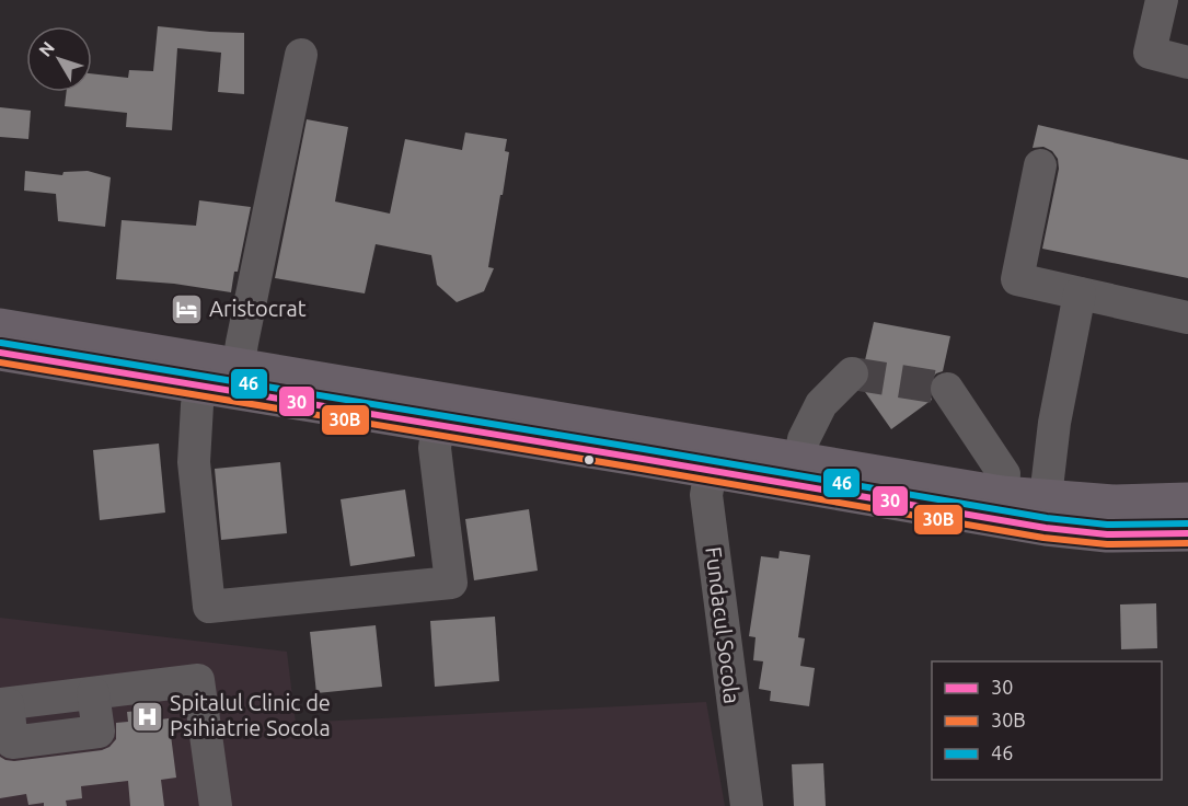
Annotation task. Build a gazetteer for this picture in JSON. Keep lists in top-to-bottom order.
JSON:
{
  "streets": {
    "street": ["Fundacul Socola"]
  },
  "places": {
    "hotel": ["Aristocrat"],
    "hospital": ["Spitalul Clinic de Psihiatrie Socola"]
  },
  "lines": ["transit line 46", "transit line 30", "transit line 30B"],
  "legend": ["30", "30B", "46"],
  "north": "top left"
}
